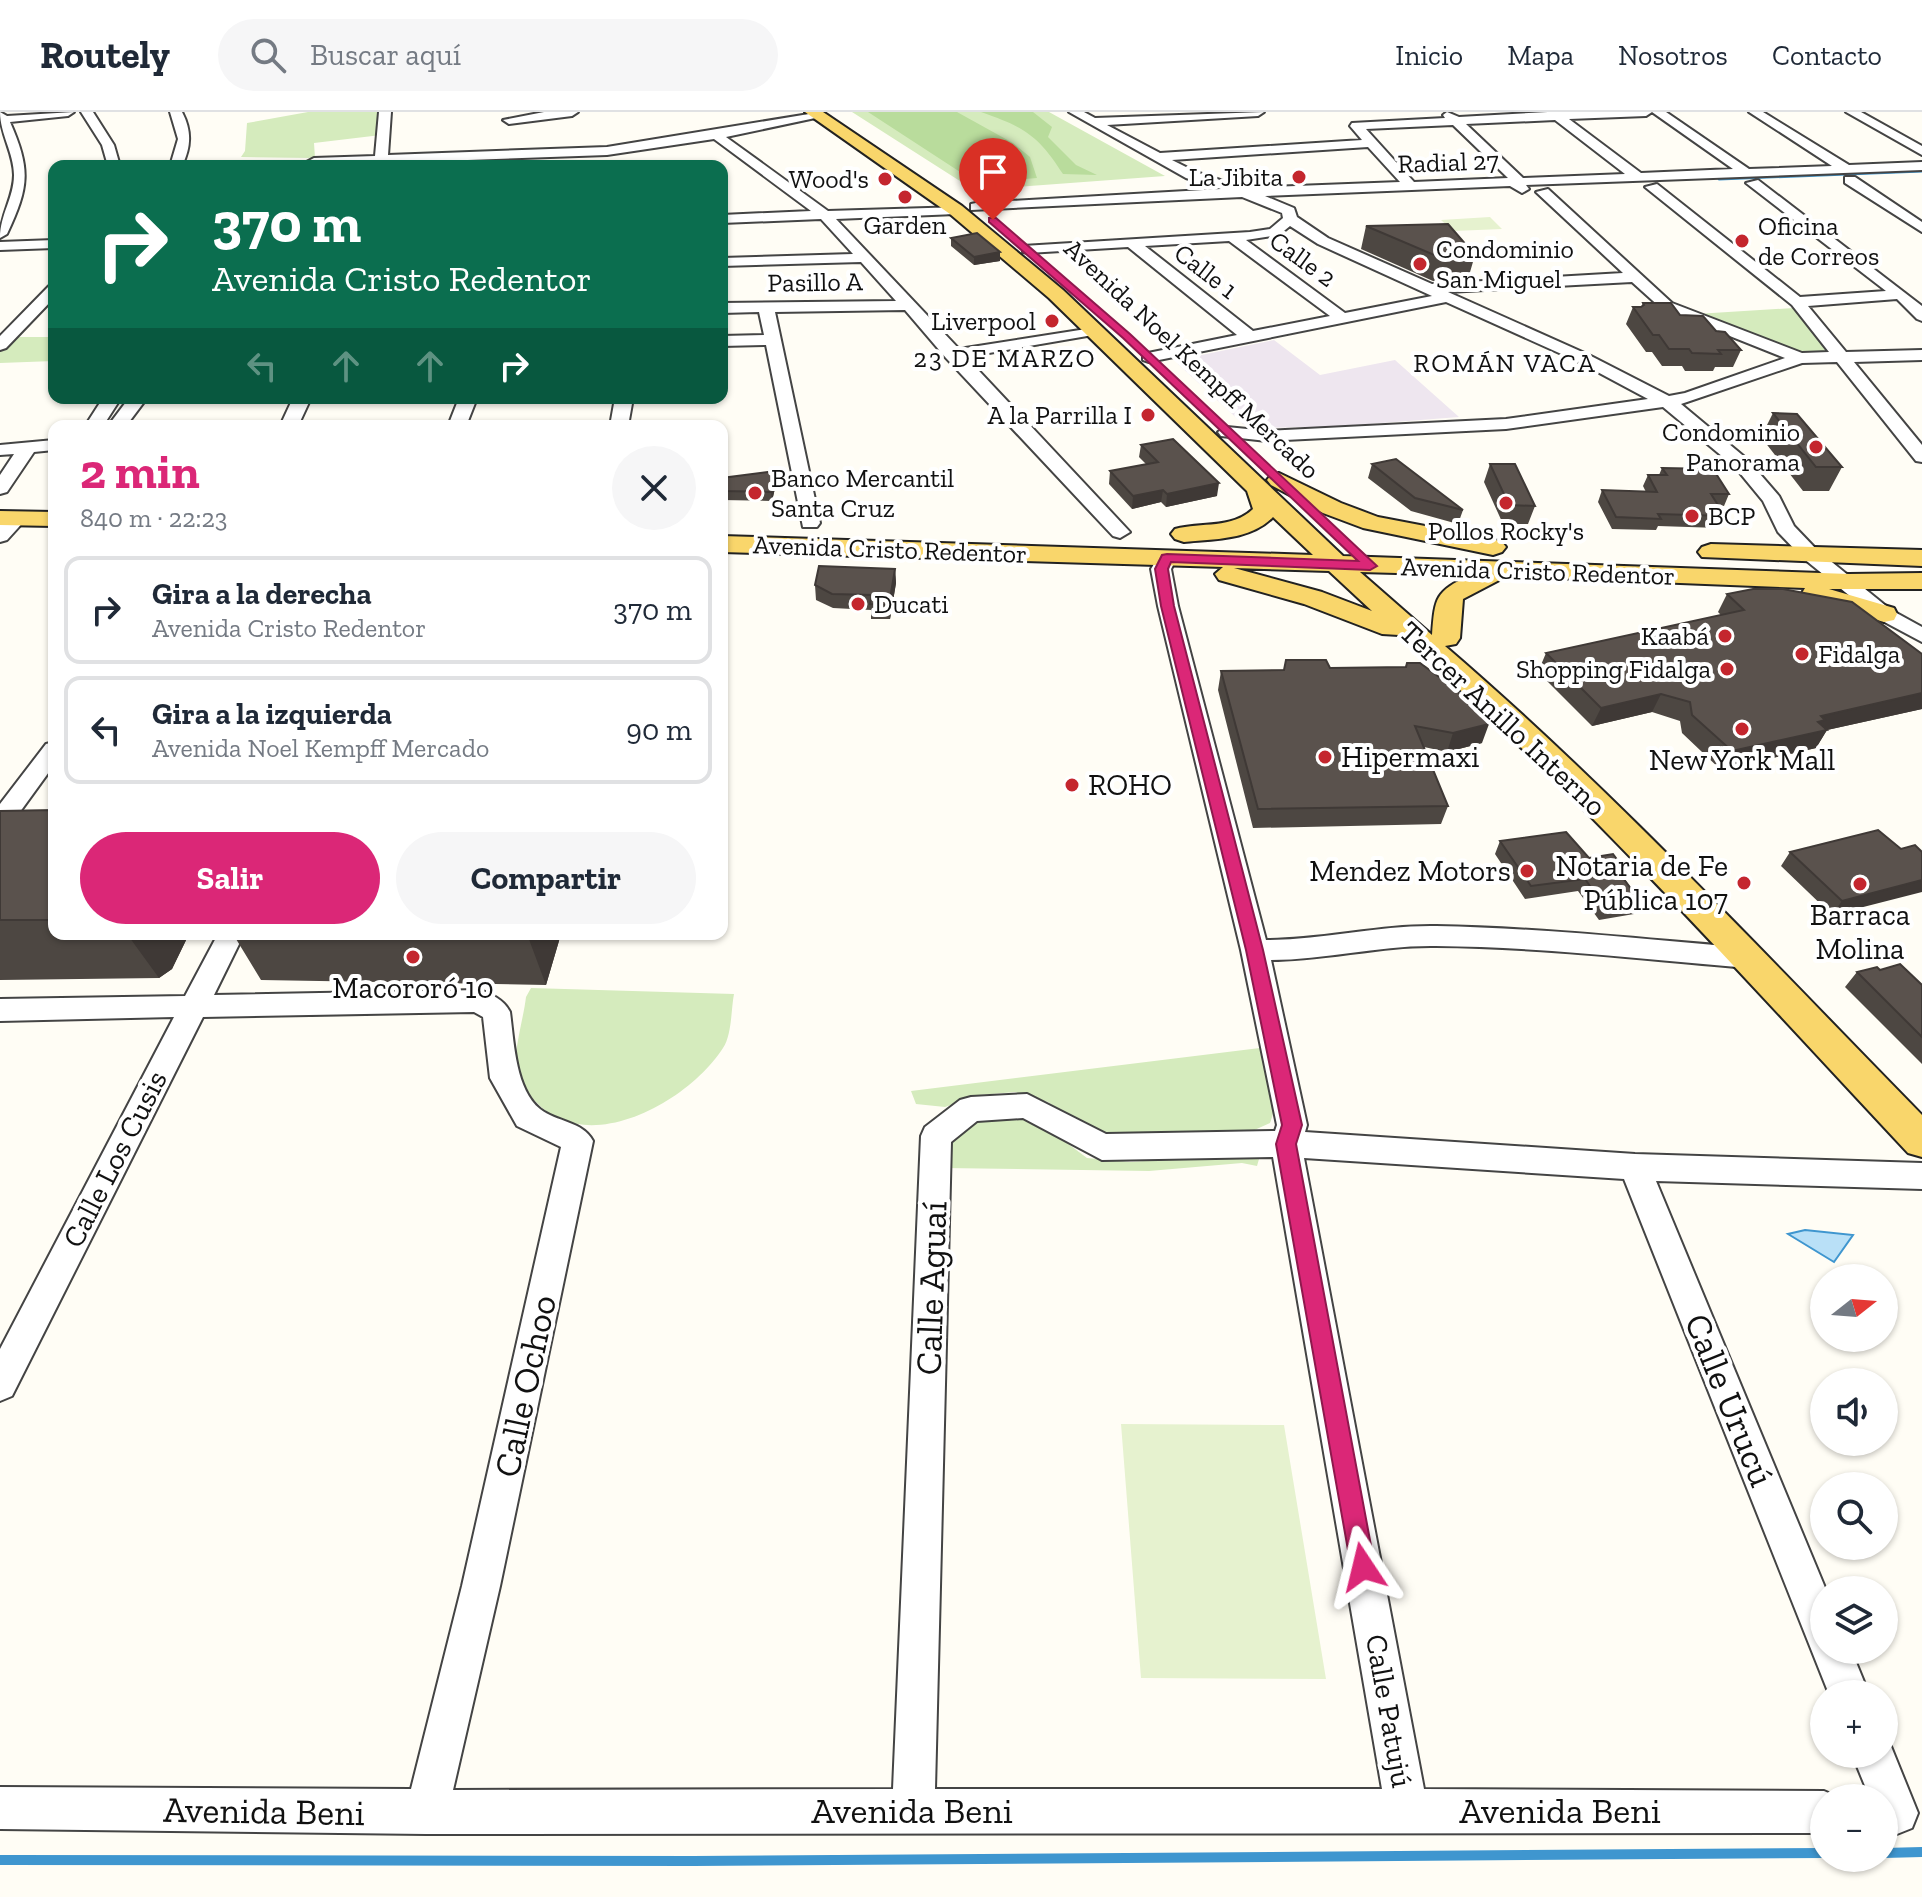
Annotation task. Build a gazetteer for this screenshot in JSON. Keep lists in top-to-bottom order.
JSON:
{
  "streets": {
    "main road": ["Avenida Noel Kempff Mercado", "Avenida Cristo Redentor", "Tercer Anillo Interno"],
    "street": [
      "Radial 27",
      "Calle 2",
      "Calle 1",
      "Pasillo A",
      "Calle Los Cusis",
      "Calle Aguaí",
      "Calle Ochoo",
      "Calle Urucú",
      "Calle Patujú",
      "Avenida Beni"
    ]
  },
  "crossings": [
    ["Radial 27", "Avenida Noel Kempff Mercado"],
    ["Avenida Noel Kempff Mercado", "Avenida Cristo Redentor"],
    ["Avenida Noel Kempff Mercado", "Tercer Anillo Interno"],
    ["Avenida Cristo Redentor", "Tercer Anillo Interno"],
    ["Avenida Cristo Redentor", "Calle Patujú"],
    ["Calle Los Cusis", "Calle Ochoo"],
    ["Calle Aguaí", "Calle Patujú"],
    ["Calle Aguaí", "Avenida Beni"],
    ["Calle Ochoo", "Avenida Beni"],
    ["Calle Patujú", "Avenida Beni"]
  ],
  "districts": ["23 DE MARZO", "ROMÁN VACA"],
  "places": [
    "La Jibita",
    "Wood's",
    "Garden",
    "Oficina de Correos",
    "Condominio San Miguel",
    "Liverpool",
    "A la Parrilla I",
    "Condominio Panorama",
    "Banco Mercantil Santa Cruz",
    "Pollos Rocky's",
    "BCP",
    "Ducati",
    "Kaabá",
    "Fidalga",
    "Shopping Fidalga",
    "New York Mall",
    "Hipermaxi",
    "ROHO",
    "Mendez Motors",
    "Notaria de Fe Pública 107",
    "Barraca Molina",
    "Macororó 10"
  ],
  "north": "right",
  "page": {
    "header": "Routely",
    "search": "Buscar aquí",
    "nav": [
      "Inicio",
      "Mapa",
      "Nosotros",
      "Contacto"
    ],
    "turn": ["370 m", "Avenida Cristo Redentor"],
    "heading": ["2 min", "840 m · 22:23"],
    "list": [
      {
        "name": "Gira a la derecha",
        "note": "Avenida Cristo Redentor",
        "value": "370 m"
      },
      {
        "name": "Gira a la izquierda",
        "note": "Avenida Noel Kempff Mercado",
        "value": "90 m"
      }
    ],
    "buttons": ["Salir", "Compartir"],
    "map_buttons": ["+", "−"]
  }
}
